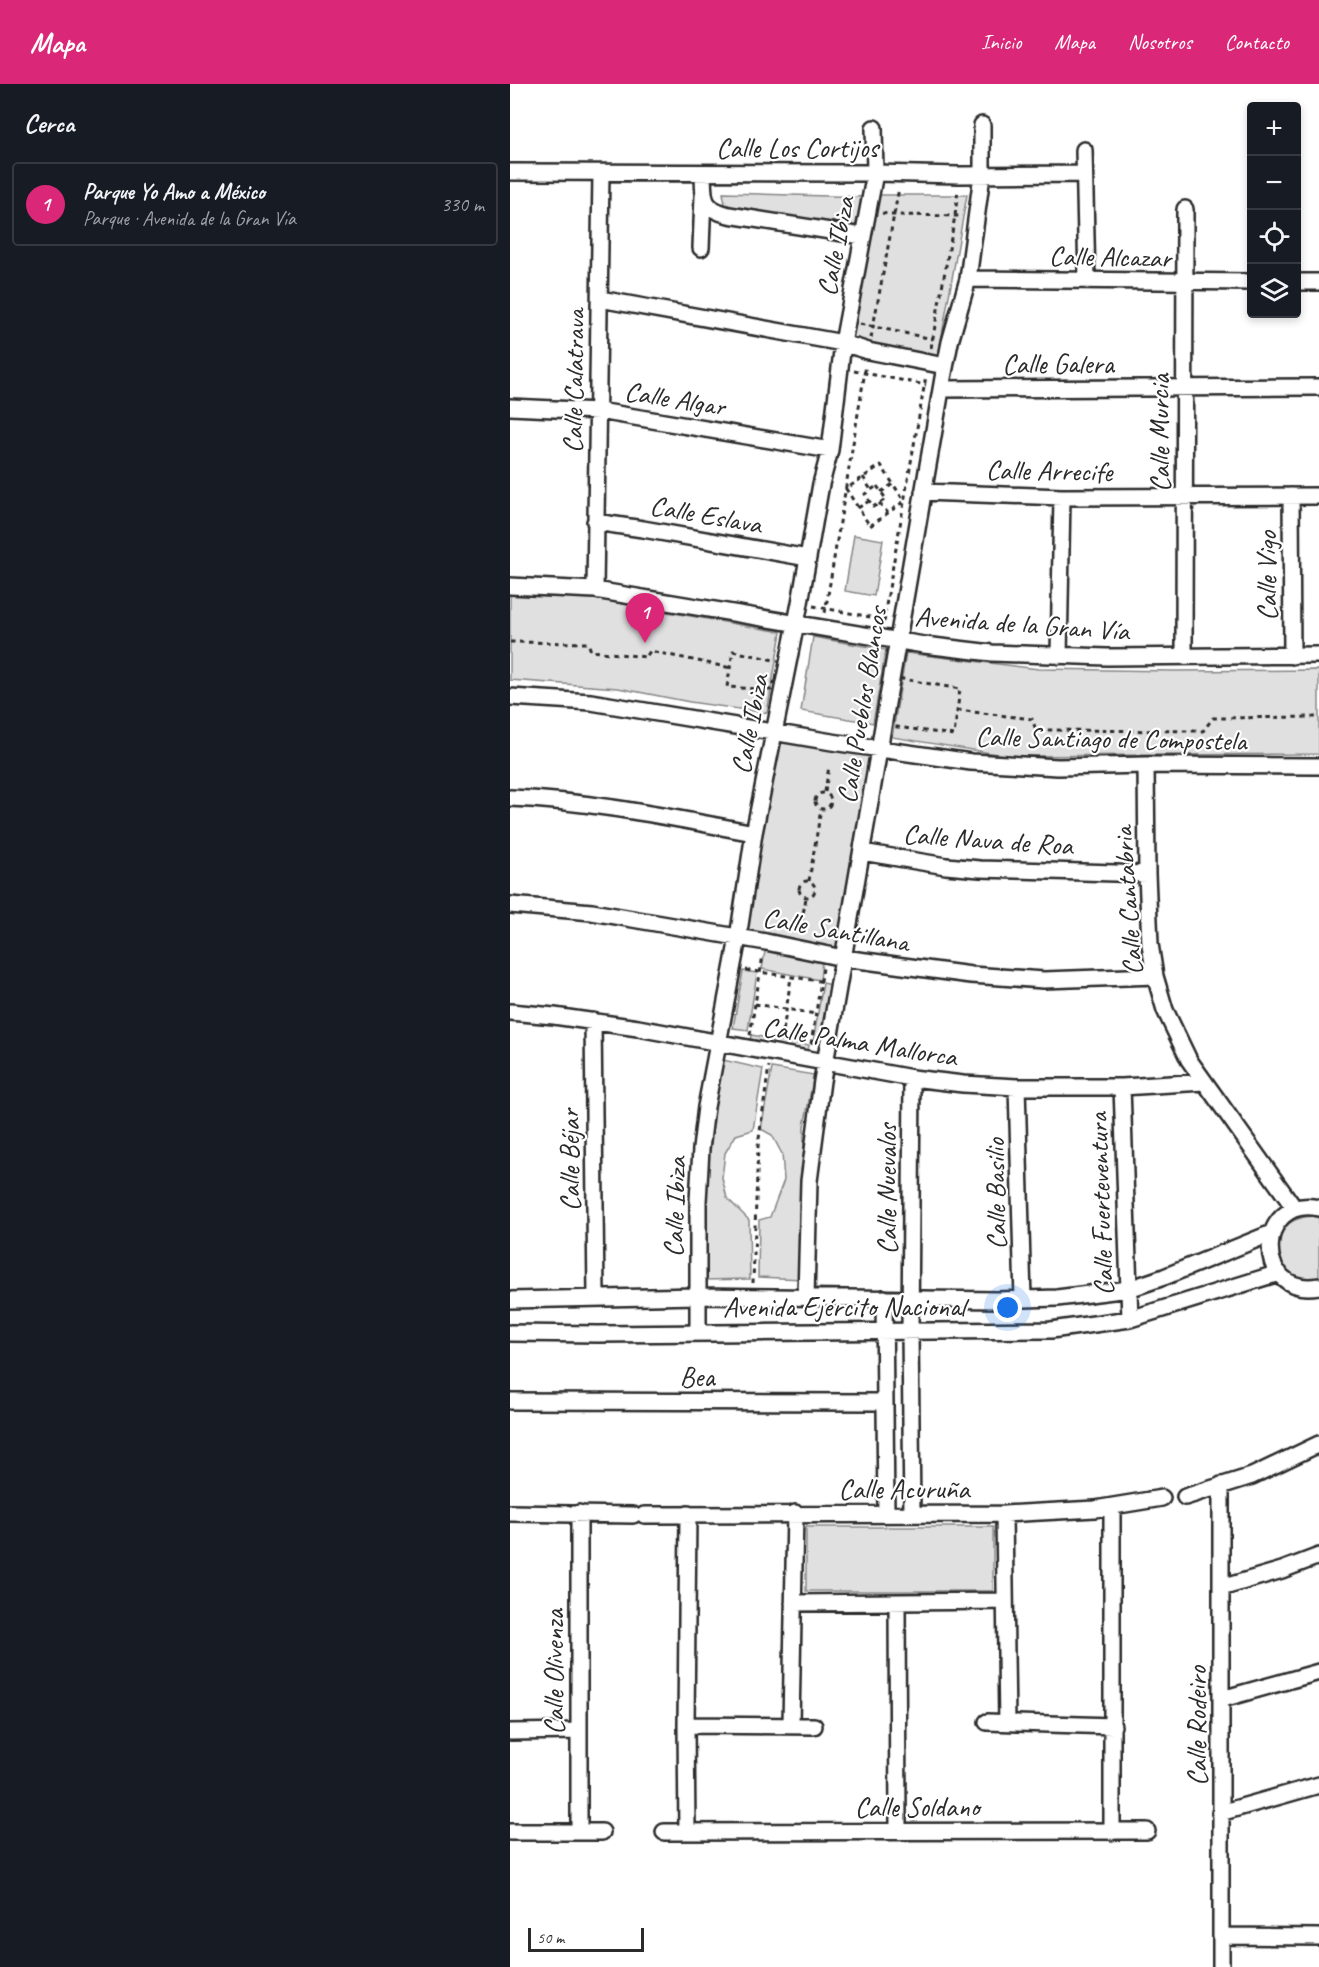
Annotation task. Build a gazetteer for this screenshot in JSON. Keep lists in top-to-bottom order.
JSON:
{
  "streets": {
    "street": [
      "Calle Los Cortijos",
      "Calle Ibiza",
      "Calle Alcazar",
      "Calle Galera",
      "Calle Calatrava",
      "Calle Algar",
      "Calle Murcia",
      "Calle Arrecife",
      "Calle Eslava",
      "Calle Vigo",
      "Avenida de la Gran Vía",
      "Calle Pueblos Blancos",
      "Calle Santiago de Compostela",
      "Calle Nava de Roa",
      "Calle Cantabria",
      "Calle Santillana",
      "Calle Palma Mallorca",
      "Calle Béjar",
      "Calle Nuevalos",
      "Calle Basilio",
      "Calle Fuerteventura",
      "Avenida Ejército Nacional",
      "Bea",
      "Calle Acuruña",
      "Calle Olivenza",
      "Calle Rodeiro",
      "Calle Soldano"
    ]
  },
  "crossings": [
    ["Calle Los Cortijos", "Calle Ibiza"],
    ["Calle Los Cortijos", "Calle Calatrava"],
    ["Calle Los Cortijos", "Calle Pueblos Blancos"],
    ["Calle Ibiza", "Calle Galera"],
    ["Calle Ibiza", "Calle Algar"],
    ["Calle Ibiza", "Calle Eslava"],
    ["Calle Ibiza", "Avenida de la Gran Vía"],
    ["Calle Ibiza", "Calle Santiago de Compostela"],
    ["Calle Ibiza", "Calle Santillana"],
    ["Calle Ibiza", "Calle Palma Mallorca"],
    ["Calle Ibiza", "Avenida Ejército Nacional"],
    ["Calle Alcazar", "Calle Murcia"],
    ["Calle Alcazar", "Calle Pueblos Blancos"],
    ["Calle Galera", "Calle Calatrava"],
    ["Calle Galera", "Calle Murcia"],
    ["Calle Galera", "Calle Pueblos Blancos"],
    ["Calle Calatrava", "Calle Algar"],
    ["Calle Calatrava", "Calle Eslava"],
    ["Calle Calatrava", "Avenida de la Gran Vía"],
    ["Calle Murcia", "Calle Arrecife"],
    ["Calle Murcia", "Avenida de la Gran Vía"],
    ["Calle Arrecife", "Calle Vigo"],
    ["Calle Arrecife", "Calle Pueblos Blancos"],
    ["Calle Vigo", "Avenida de la Gran Vía"],
    ["Avenida de la Gran Vía", "Calle Pueblos Blancos"],
    ["Calle Pueblos Blancos", "Calle Santiago de Compostela"],
    ["Calle Pueblos Blancos", "Calle Nava de Roa"],
    ["Calle Pueblos Blancos", "Calle Santillana"],
    ["Calle Pueblos Blancos", "Calle Palma Mallorca"],
    ["Calle Pueblos Blancos", "Avenida Ejército Nacional"],
    ["Calle Santiago de Compostela", "Calle Cantabria"],
    ["Calle Nava de Roa", "Calle Cantabria"],
    ["Calle Cantabria", "Calle Santillana"],
    ["Calle Cantabria", "Calle Palma Mallorca"],
    ["Calle Palma Mallorca", "Calle Béjar"],
    ["Calle Palma Mallorca", "Calle Nuevalos"],
    ["Calle Palma Mallorca", "Calle Basilio"],
    ["Calle Palma Mallorca", "Calle Fuerteventura"],
    ["Calle Béjar", "Avenida Ejército Nacional"],
    ["Calle Nuevalos", "Avenida Ejército Nacional"],
    ["Calle Basilio", "Avenida Ejército Nacional"],
    ["Calle Fuerteventura", "Avenida Ejército Nacional"],
    ["Calle Acuruña", "Calle Olivenza"]
  ],
  "scale_bar": "50 m",
  "page": {
    "header": "Mapa",
    "nav": [
      "Inicio",
      "Mapa",
      "Nosotros",
      "Contacto"
    ],
    "heading": "Cerca",
    "map_buttons": ["+", "−"],
    "list": [
      {
        "mark": "1",
        "name": "Parque Yo Amo a México",
        "note": "Parque · Avenida de la Gran Vía",
        "value": "330 m"
      }
    ],
    "pins": "1",
    "scale": "50 m"
  }
}
